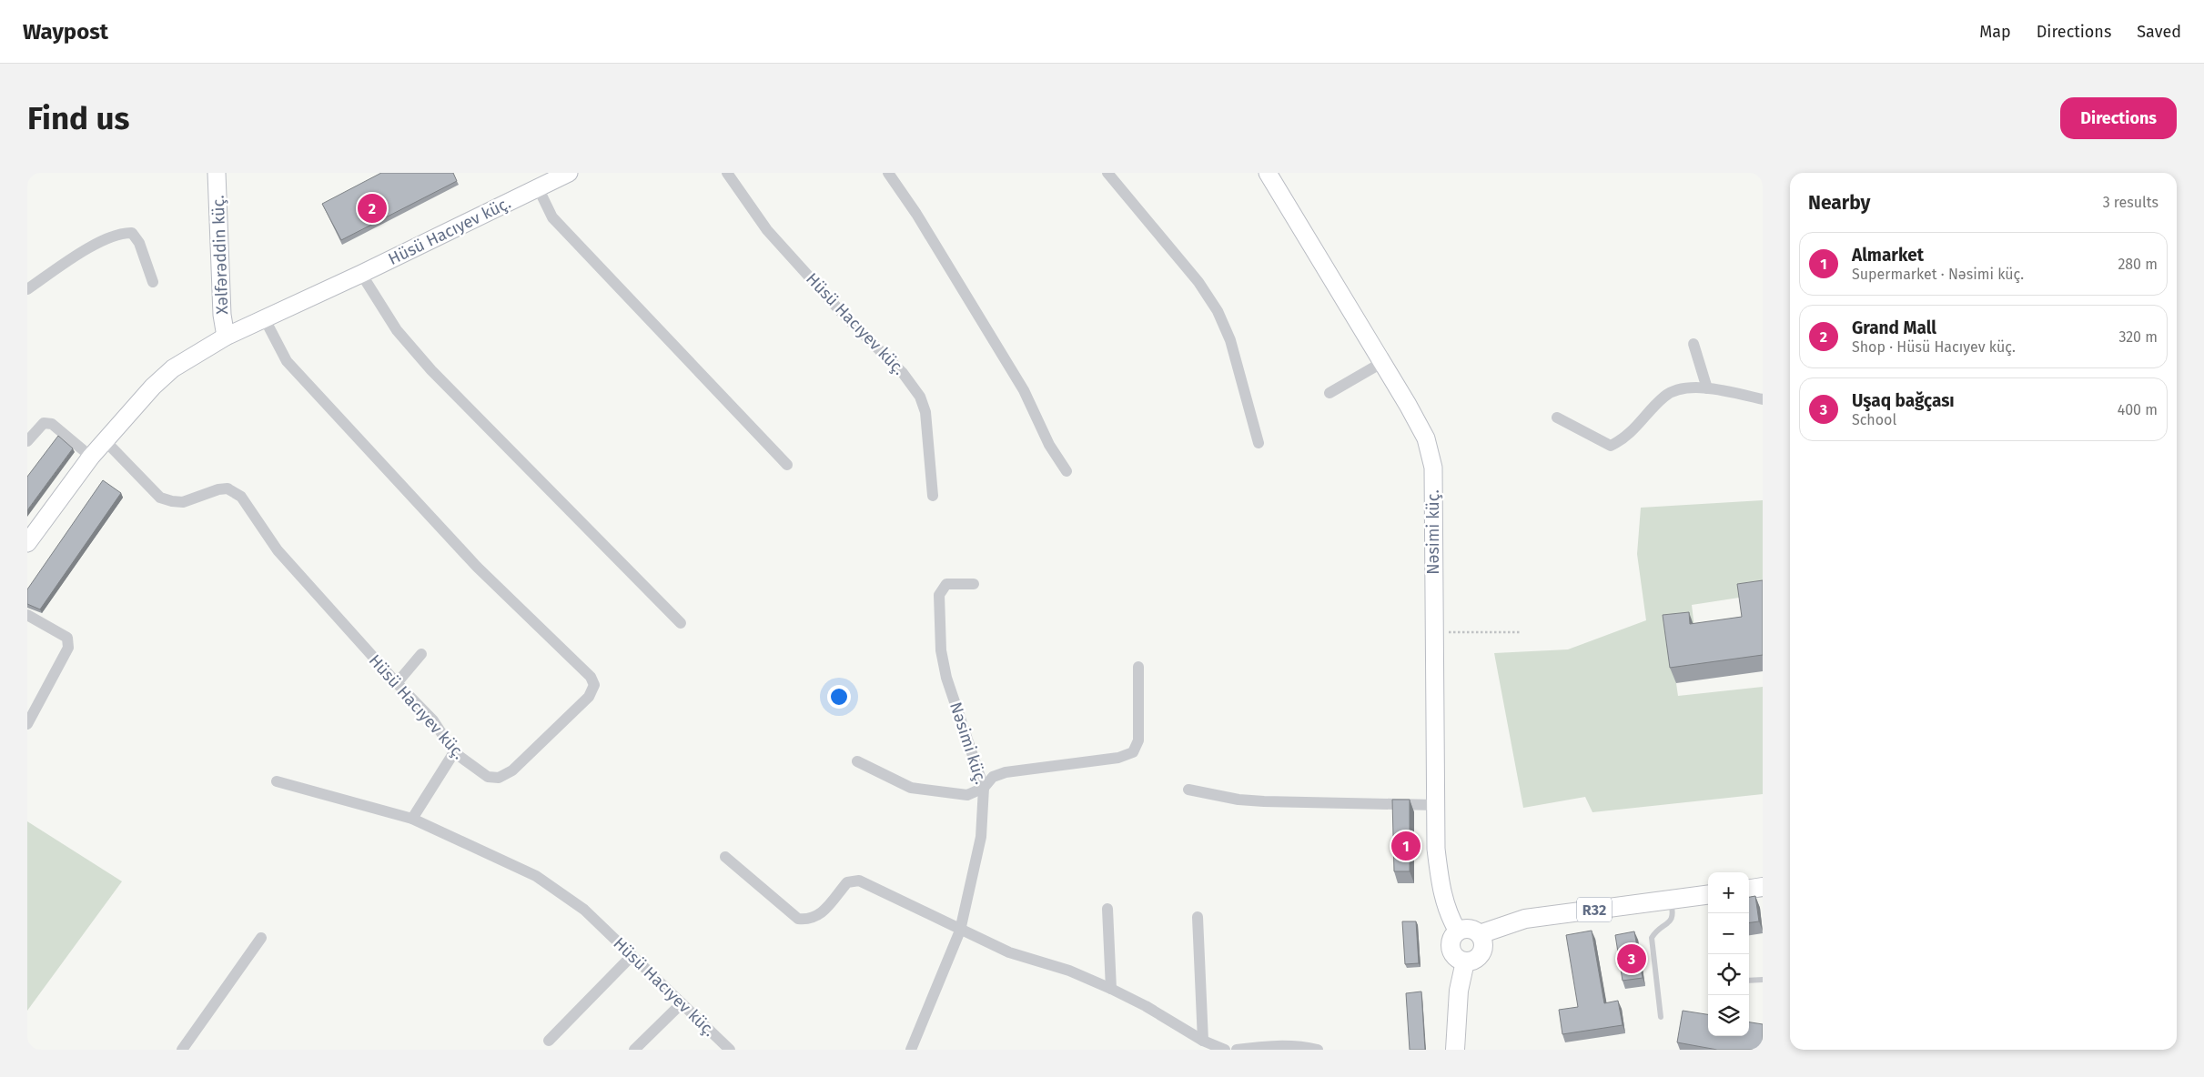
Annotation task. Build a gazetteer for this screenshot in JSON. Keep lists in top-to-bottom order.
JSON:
{
  "streets": {
    "main road": ["R32"],
    "street": ["Hüsü Hacıyev küç.", "Xəlfərəddin küç.", "Nəsimi küç."]
  },
  "crossings": [
    ["Hüsü Hacıyev küç.", "Xəlfərəddin küç."],
    ["Nəsimi küç.", "R32"]
  ],
  "page": {
    "header": "Waypost",
    "nav": ["Map", "Directions", "Saved"],
    "buttons": "Directions",
    "title": "Find us",
    "heading": ["Nearby", "3 results"],
    "pins": ["2", "1", "3"],
    "list": [
      {
        "mark": "1",
        "name": "Almarket",
        "note": "Supermarket · Nəsimi küç.",
        "value": "280 m"
      },
      {
        "mark": "2",
        "name": "Grand Mall",
        "note": "Shop · Hüsü Hacıyev küç.",
        "value": "320 m"
      },
      {
        "mark": "3",
        "name": "Uşaq bağçası",
        "note": "School",
        "value": "400 m"
      }
    ],
    "map_buttons": ["+", "−"]
  }
}
